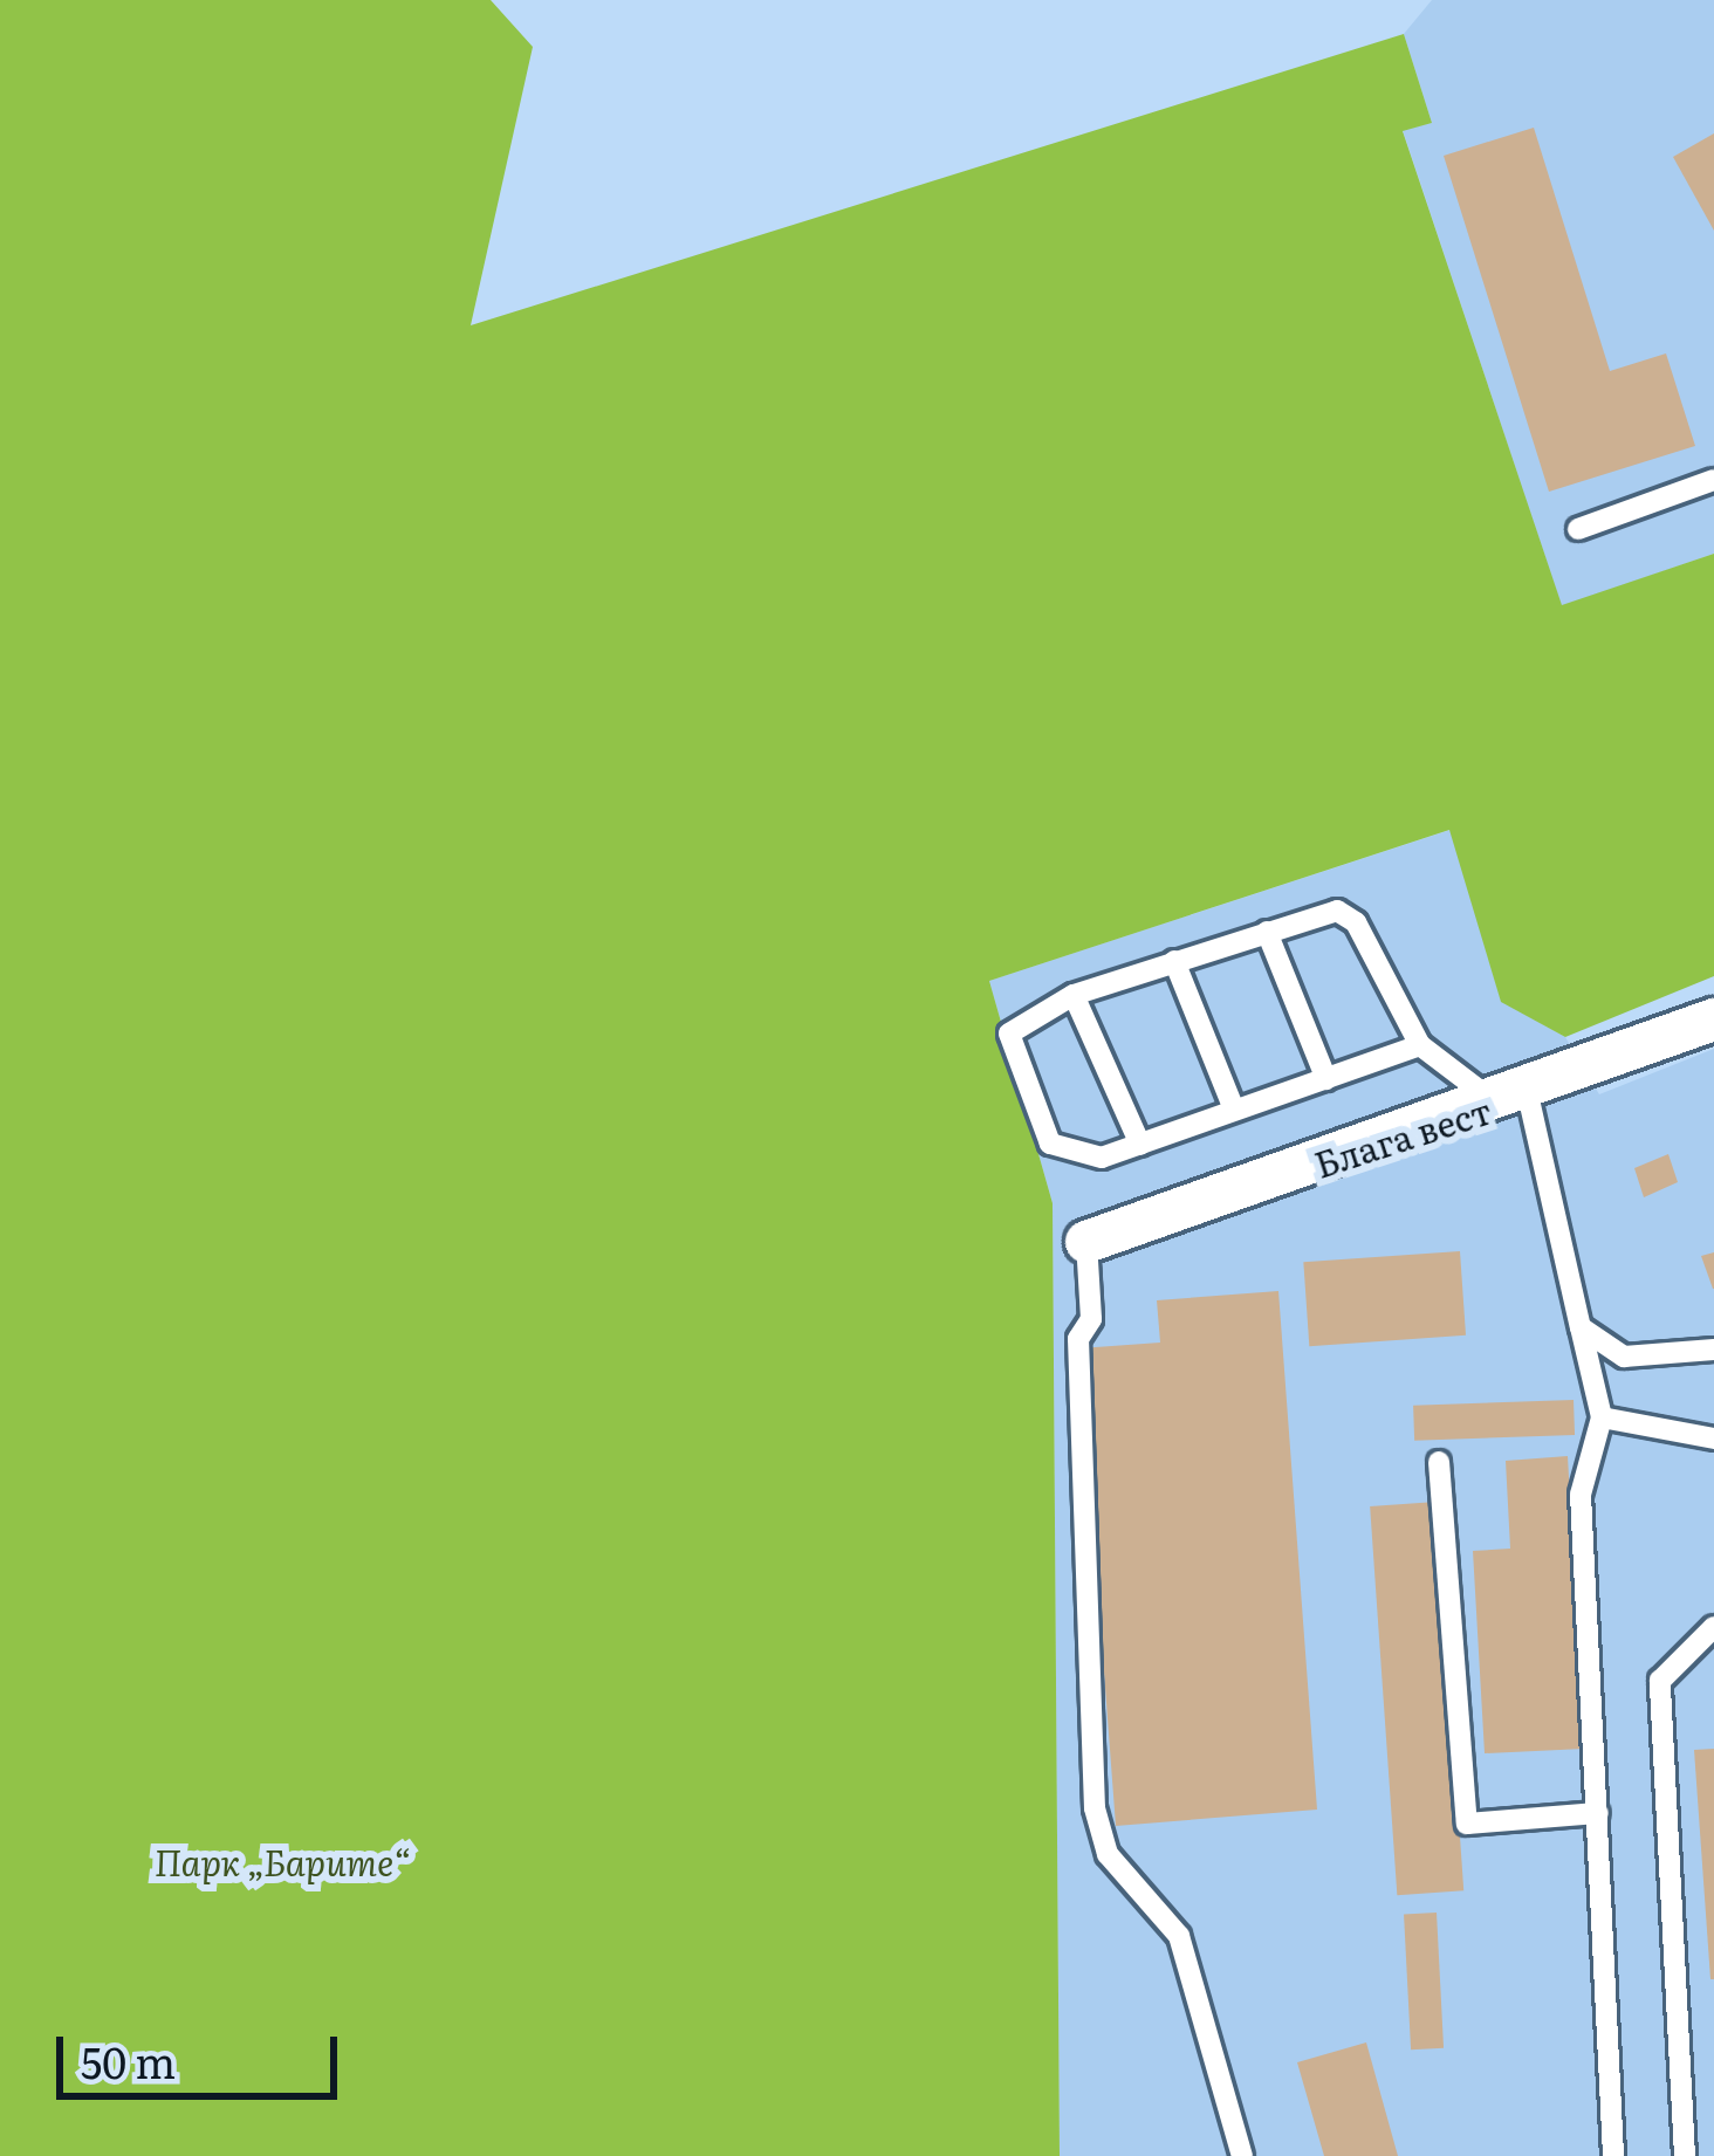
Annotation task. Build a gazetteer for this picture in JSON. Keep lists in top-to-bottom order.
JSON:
{
  "streets": {
    "street": ["Блага вест"]
  },
  "parks": ["Парк „Барите“"],
  "scale_bar": "50 m"
}
